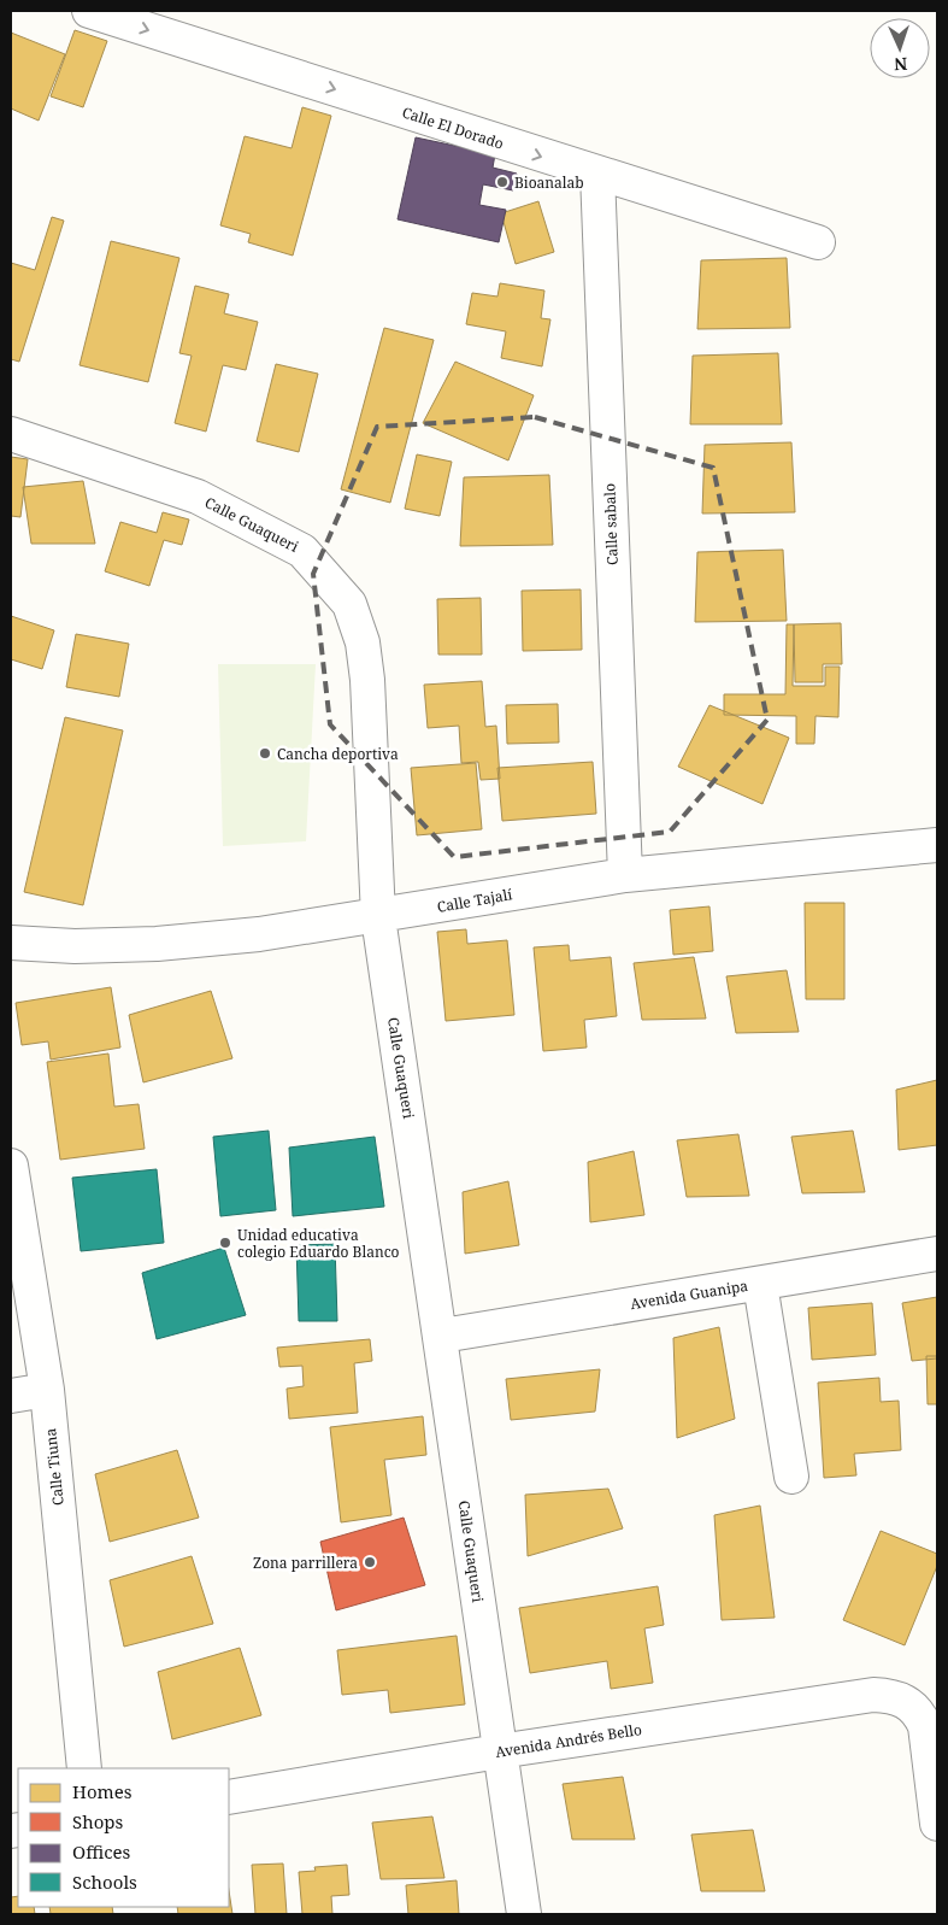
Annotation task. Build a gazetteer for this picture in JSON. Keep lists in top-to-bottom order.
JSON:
{
  "streets": {
    "street": [
      "Calle El Dorado",
      "Calle Guaqueri",
      "Calle sabalo",
      "Calle Tajalí",
      "Avenida Guanipa",
      "Calle Tiuna",
      "Avenida Andrés Bello"
    ]
  },
  "crossings": [
    ["Calle El Dorado", "Calle sabalo"],
    ["Calle Guaqueri", "Calle Tajalí"],
    ["Calle Guaqueri", "Avenida Guanipa"],
    ["Calle Guaqueri", "Avenida Andrés Bello"],
    ["Calle sabalo", "Calle Tajalí"]
  ],
  "one_way": ["Calle El Dorado"],
  "places": [
    "Bioanalab",
    "Cancha deportiva",
    "Unidad educativa colegio Eduardo Blanco",
    "Zona parrillera"
  ],
  "legend": [
    "Homes",
    "Shops",
    "Offices",
    "Schools"
  ],
  "north": "bottom"
}
